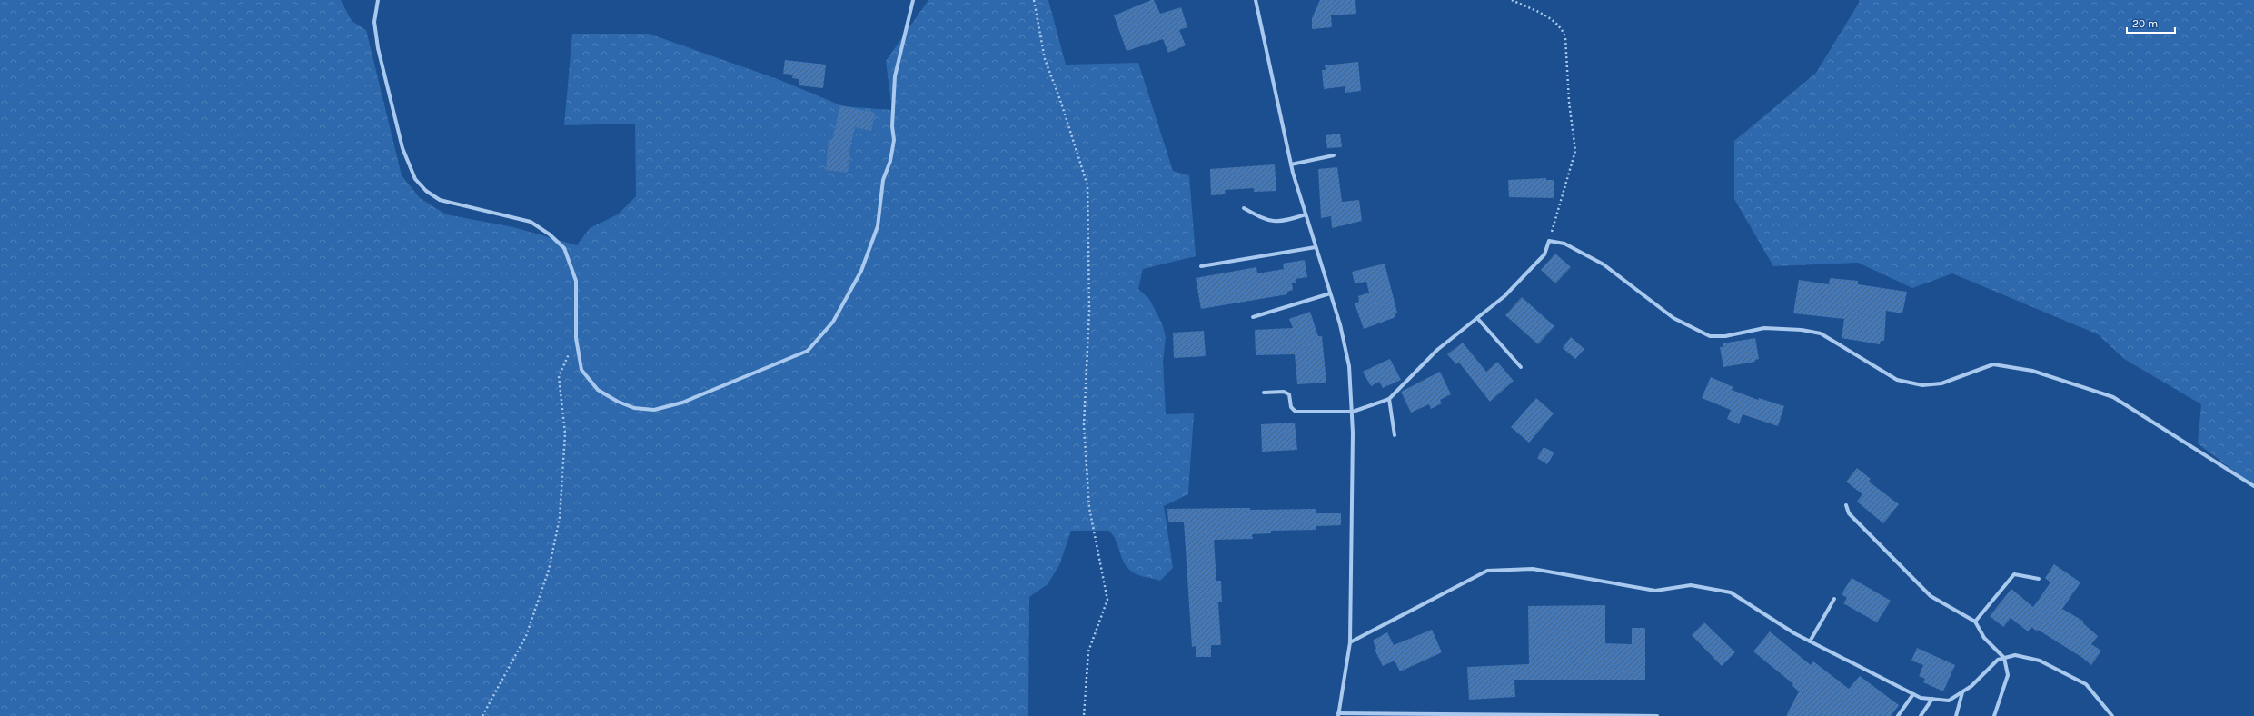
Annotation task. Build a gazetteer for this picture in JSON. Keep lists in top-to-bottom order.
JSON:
{
  "scale_bar": "20 m"
}
